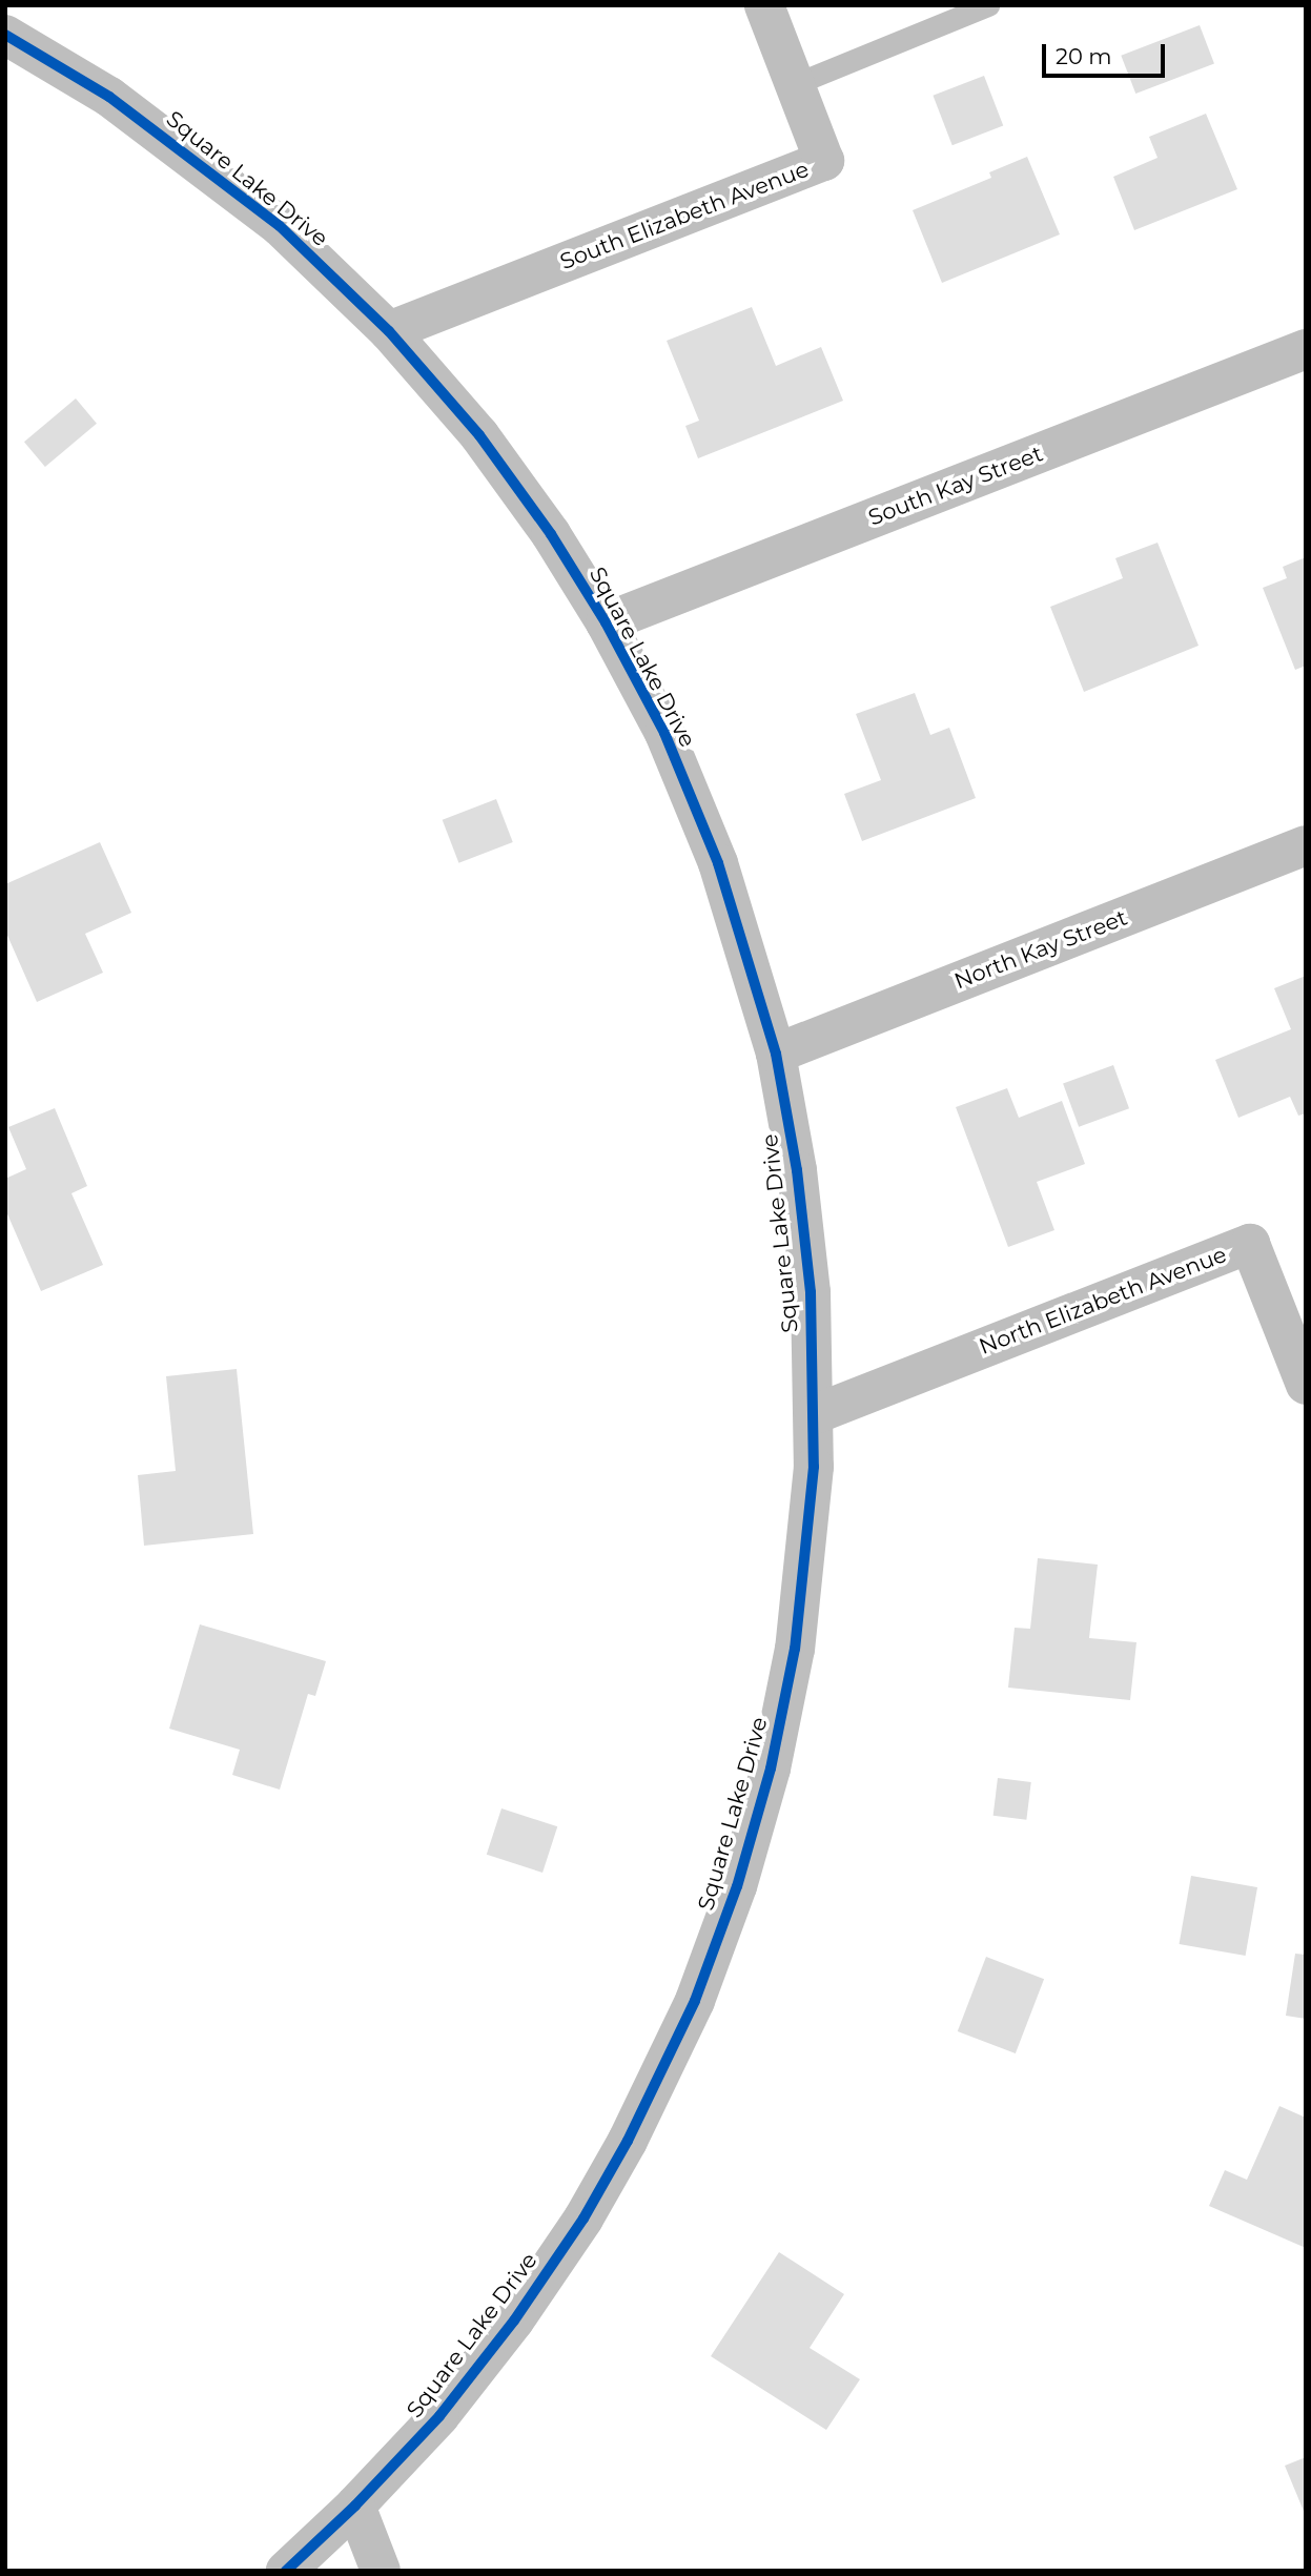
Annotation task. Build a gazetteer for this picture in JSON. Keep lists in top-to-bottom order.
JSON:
{
  "streets": {
    "street": [
      "Square Lake Drive",
      "South Elizabeth Avenue",
      "South Kay Street",
      "North Kay Street",
      "North Elizabeth Avenue"
    ]
  },
  "crossings": [
    ["Square Lake Drive", "South Elizabeth Avenue"],
    ["Square Lake Drive", "South Kay Street"],
    ["Square Lake Drive", "North Kay Street"],
    ["Square Lake Drive", "North Elizabeth Avenue"]
  ],
  "scale_bar": "20 m"
}
